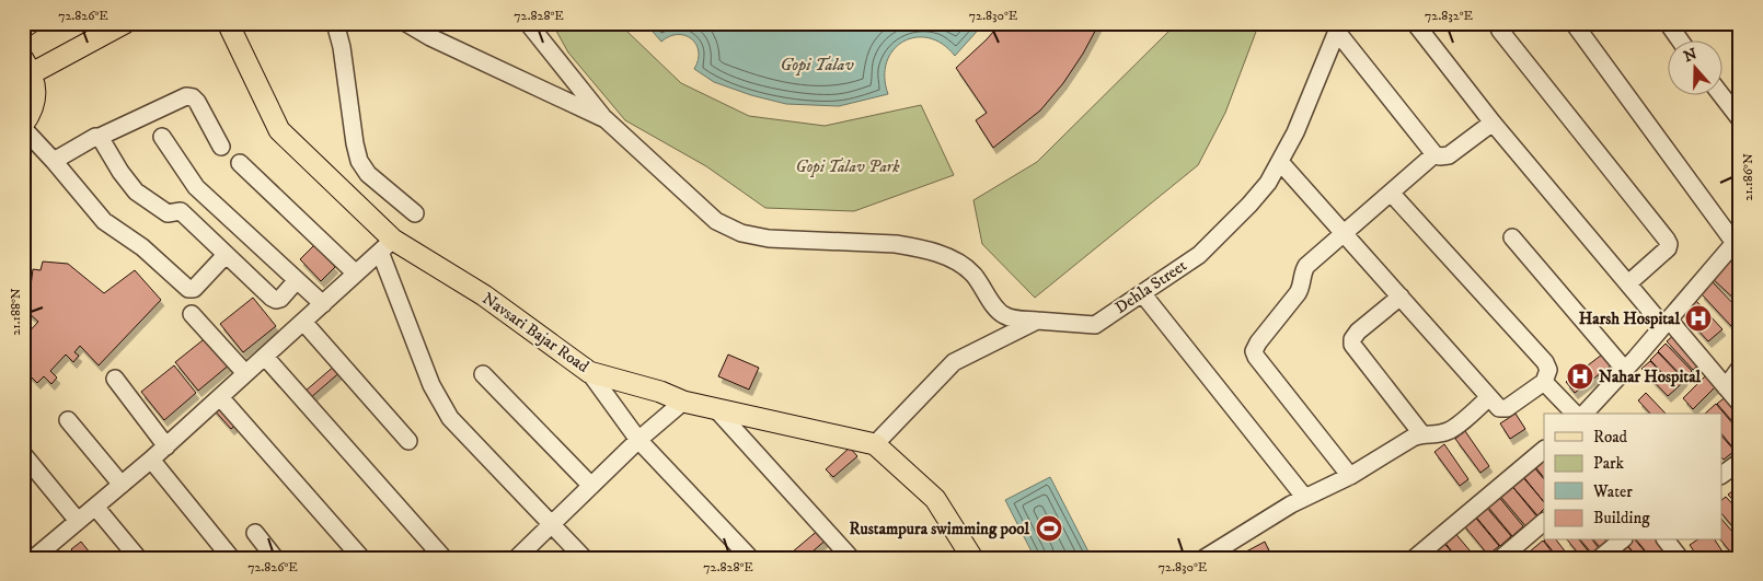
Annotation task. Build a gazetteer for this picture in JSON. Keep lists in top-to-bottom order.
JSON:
{
  "streets": {
    "main road": ["Navsari Bajar Road"],
    "street": ["Dehla Street"]
  },
  "water": ["Gopi Talav"],
  "parks": ["Gopi Talav Park"],
  "places": {
    "hospital": ["Harsh Hospital", "Nahar Hospital"],
    "sports": ["Rustampura swimming pool"]
  },
  "legend": [
    "Road",
    "Park",
    "Water",
    "Building"
  ],
  "north": "top",
  "coordinates": [
    "72.826°E",
    "72.828°E",
    "72.830°E",
    "72.832°E",
    "21.186°N",
    "21.188°N"
  ]
}
